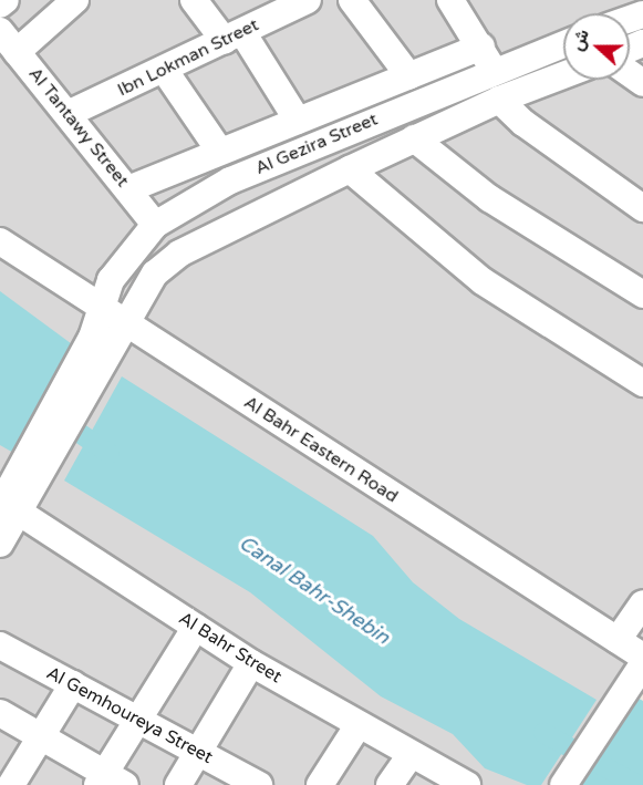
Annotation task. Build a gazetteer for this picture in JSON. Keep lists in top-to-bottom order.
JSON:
{
  "streets": {
    "street": [
      "Ibn Lokman Street",
      "Al Tantawy Street",
      "Al Gezira Street",
      "Al Bahr Eastern Road",
      "Al Bahr Street",
      "Al Gemhoureya Street"
    ]
  },
  "crossings": [
    ["Ibn Lokman Street", "Al Tantawy Street"],
    ["Al Tantawy Street", "Al Gezira Street"],
    ["Al Gezira Street", "Al Bahr Eastern Road"],
    ["Al Gezira Street", "Al Bahr Street"]
  ],
  "water": ["Canal Bahr-Shebin"],
  "north": "left"
}
